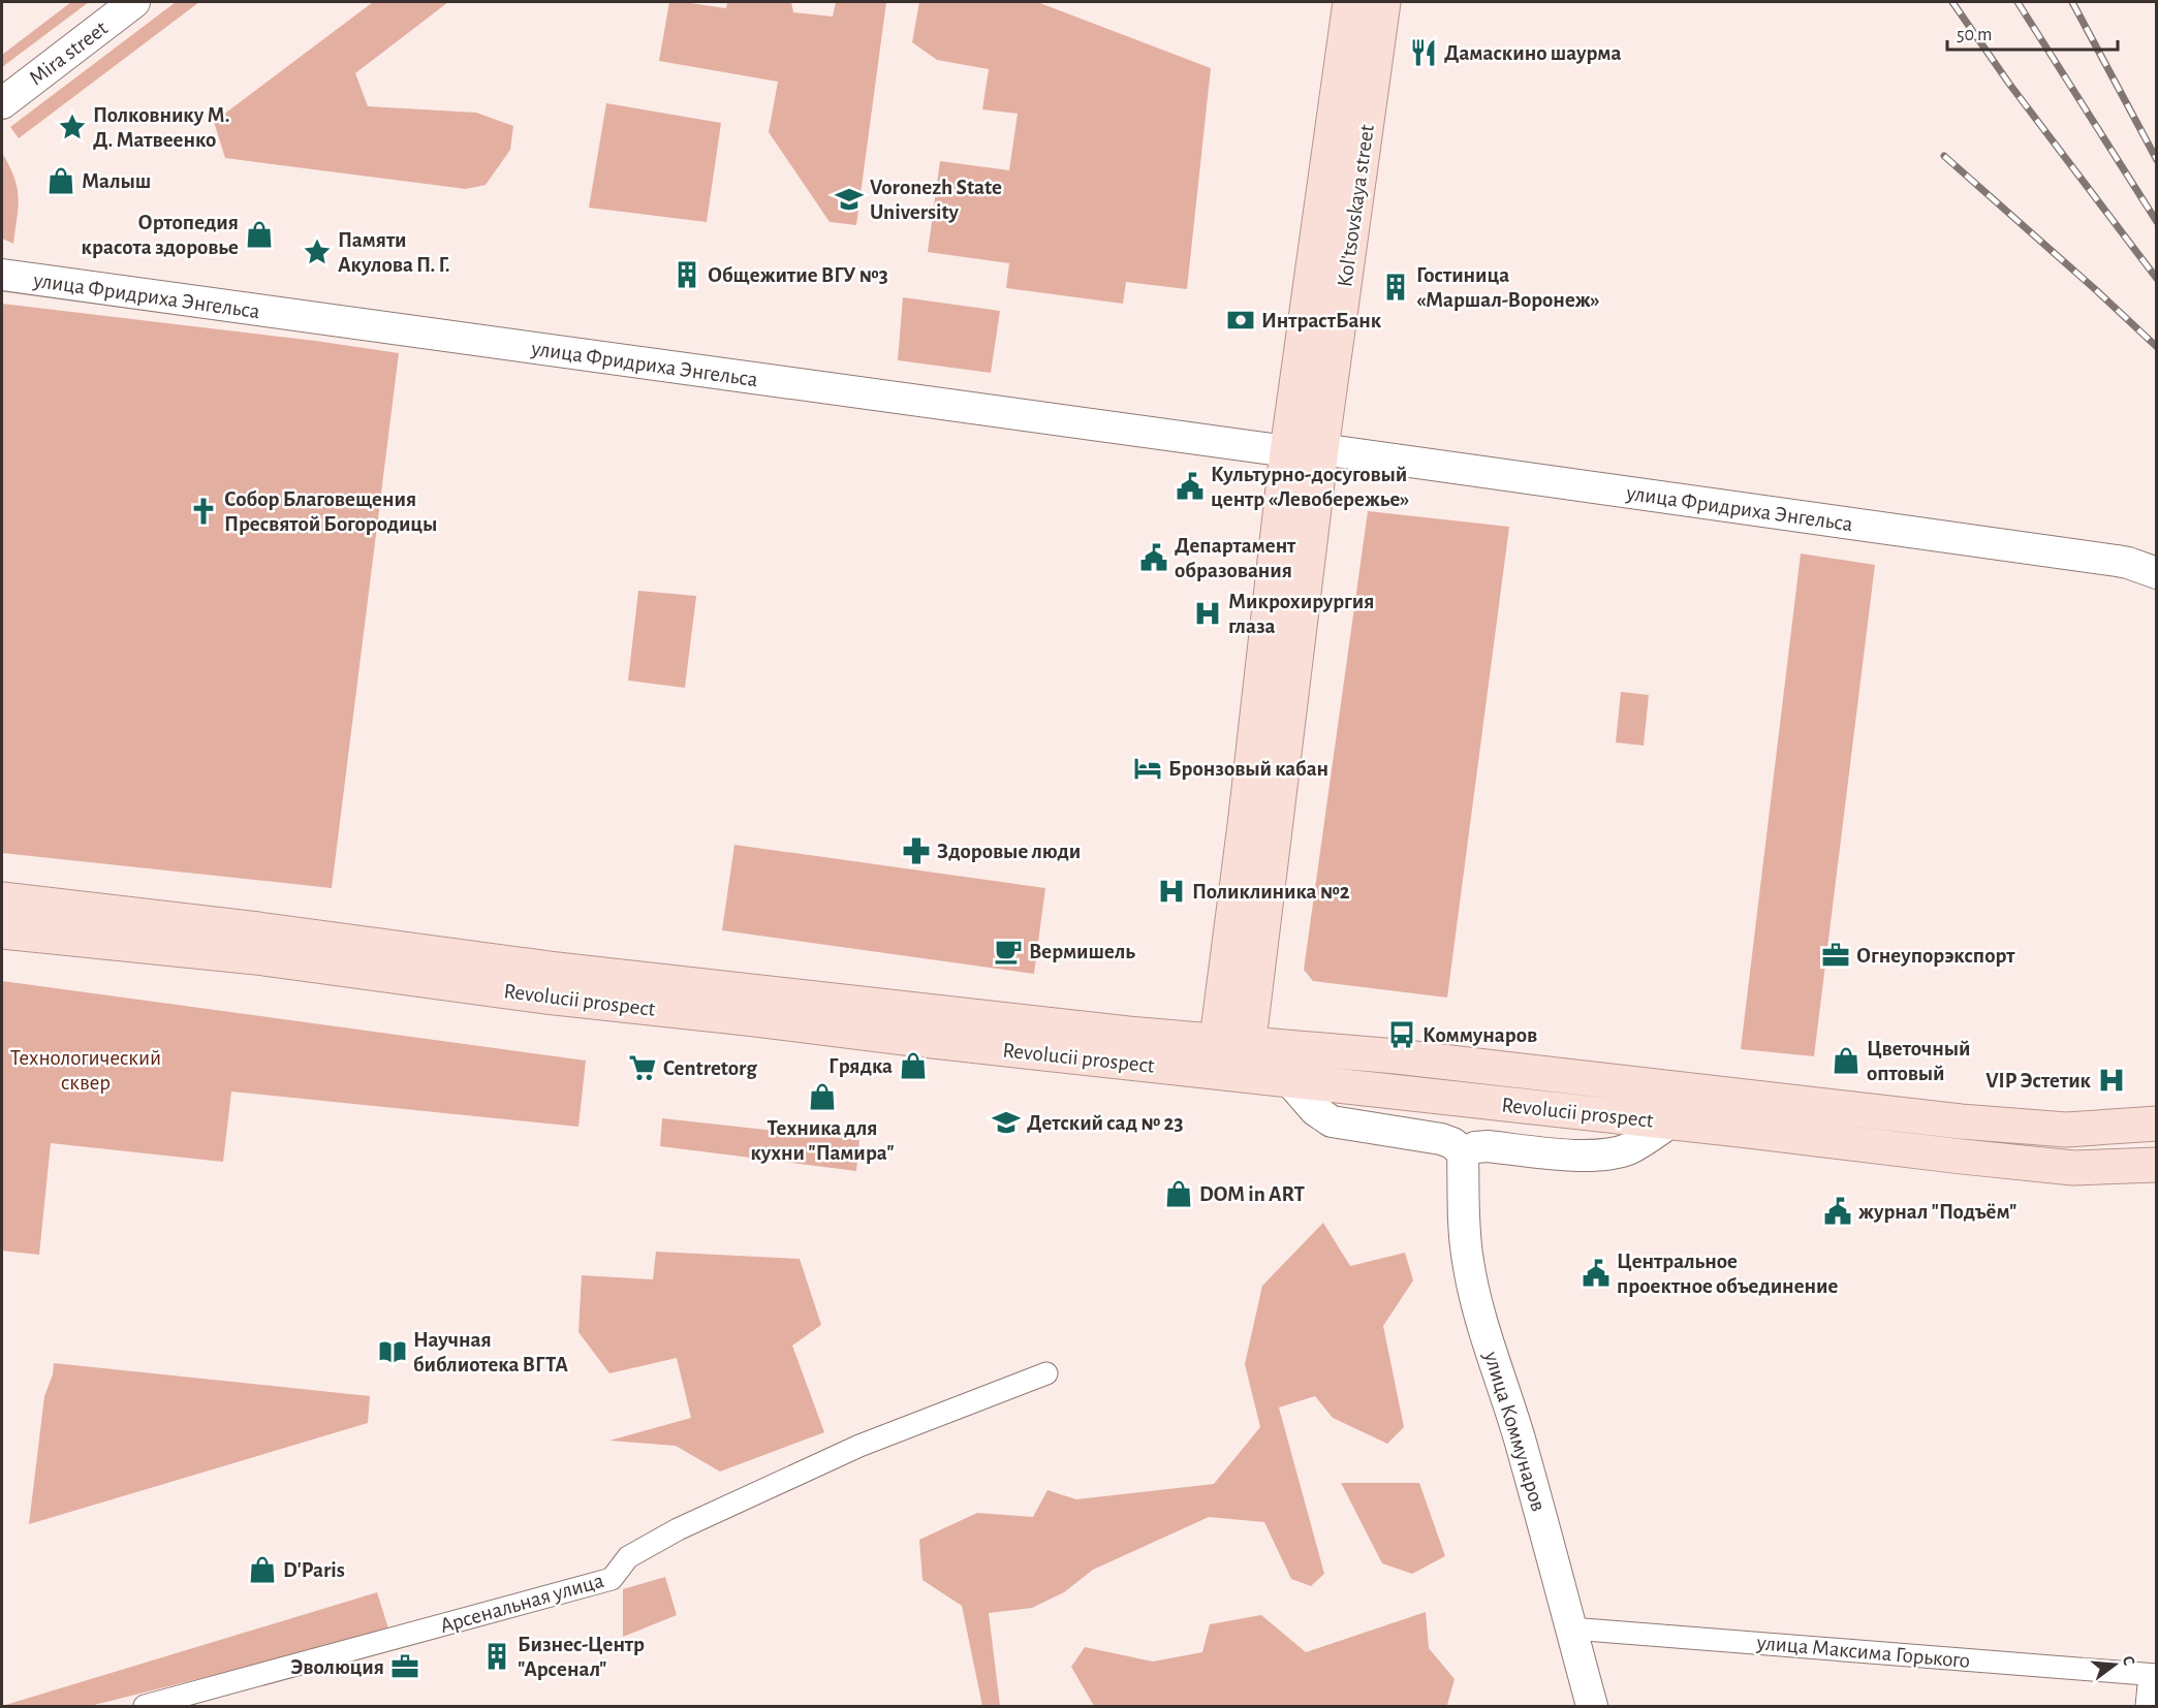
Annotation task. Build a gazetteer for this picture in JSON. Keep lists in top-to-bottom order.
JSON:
{
  "streets": {
    "main road": ["Kol'tsovskaya street", "Revolucii prospect"],
    "street": [
      "Mira street",
      "улица Фридриха Энгельса",
      "улица Коммунаров",
      "Арсенальная улица",
      "улица Максима Горького"
    ]
  },
  "crossings": [
    ["Kol'tsovskaya street", "улица Фридриха Энгельса"],
    ["Kol'tsovskaya street", "Revolucii prospect"],
    ["улица Коммунаров", "улица Максима Горького"]
  ],
  "parks": ["Технологический сквер"],
  "places": {
    "restaurant": ["Дамаскино шаурма"],
    "place": ["Полковнику М. Д. Матвеенко", "Памяти Акулова П. Г."],
    "shop": [
      "Малыш",
      "Ортопедия красота здоровье",
      "Цветочный оптовый",
      "Грядка",
      "Техника для кухни \"Памира\"",
      "DOM in ART",
      "D'Paris"
    ],
    "school or university": ["Voronezh State University", "Детский сад № 23"],
    "building": ["Общежитие ВГУ №3", "Гостиница «Маршал-Воронеж»", "Бизнес-Центр \"Арсенал\""],
    "bank": ["ИнтрастБанк"],
    "public building": [
      "Культурно-досуговый центр «Левобережье»",
      "Департамент образования",
      "журнал \"Подъём\"",
      "Центральное проектное объединение"
    ],
    "church": ["Собор Благовещения Пресвятой Богородицы"],
    "hospital": ["Микрохирургия глаза", "Поликлиника №2", "VIP Эстетик"],
    "hotel": ["Бронзовый кабан"],
    "pharmacy": ["Здоровые люди"],
    "cafe": ["Вермишель"],
    "office": ["Огнеупорэкспорт", "Эволюция"],
    "bus stop": ["Коммунаров"],
    "supermarket": ["Centretorg"],
    "library": ["Научная библиотека ВГТА"]
  },
  "scale_bar": "50 m",
  "north": "right"
}
